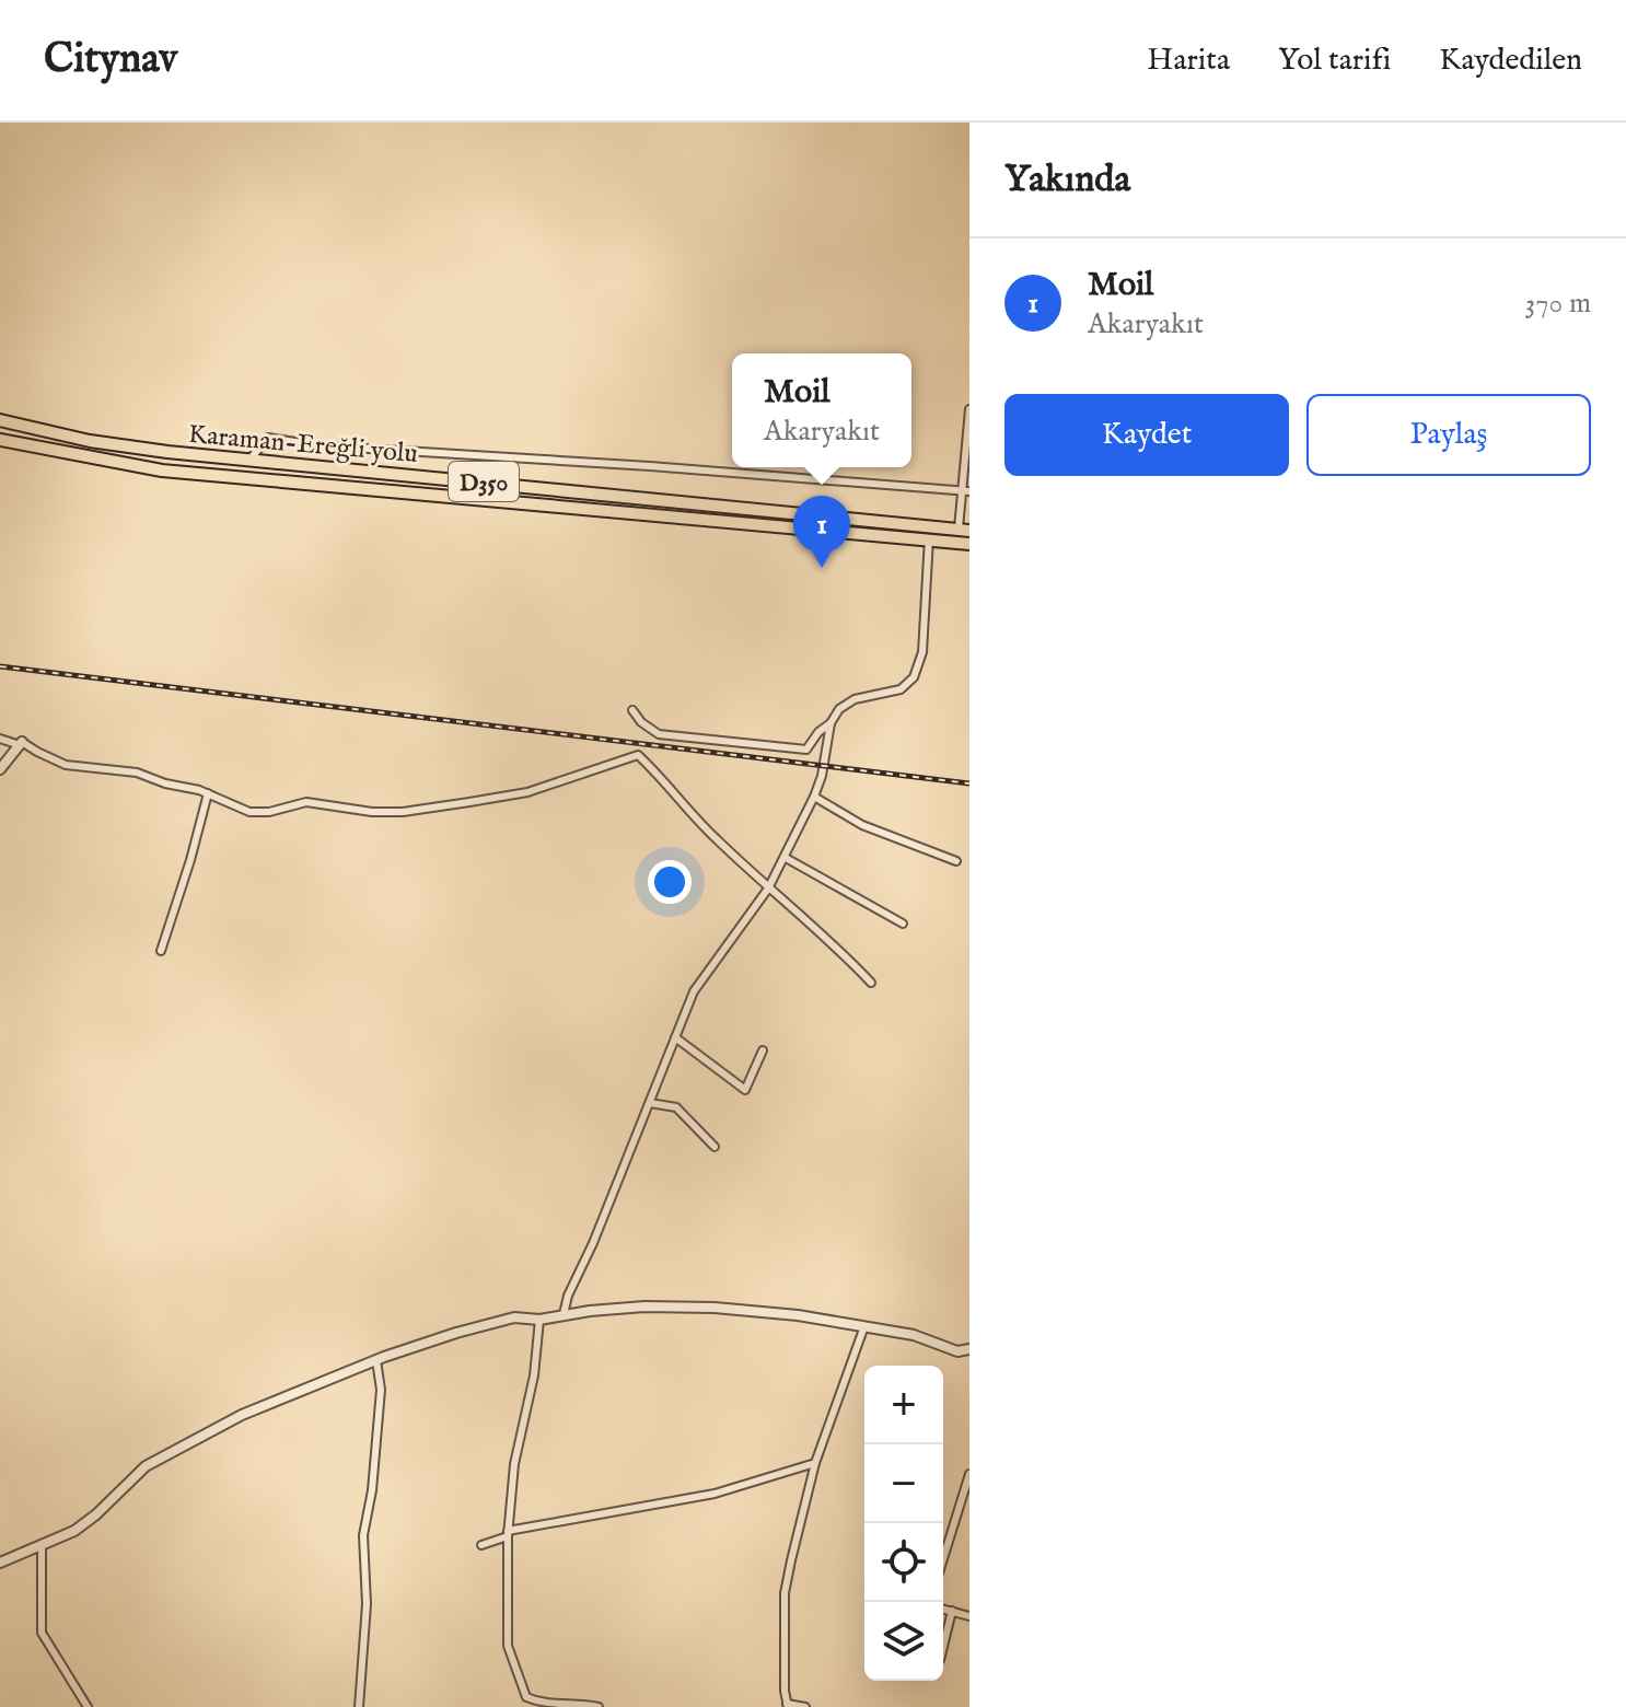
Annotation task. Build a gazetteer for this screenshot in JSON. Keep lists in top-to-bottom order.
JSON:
{
  "streets": {
    "highway": ["Karaman-Ereğli yolu", "D350"]
  },
  "page": {
    "header": "Citynav",
    "nav": ["Harita", "Yol tarifi", "Kaydedilen"],
    "heading": "Yakında",
    "list": [
      {
        "mark": "1",
        "name": "Moil",
        "note": "Akaryakıt",
        "value": "370 m"
      }
    ],
    "popup": ["Moil", "Akaryakıt"],
    "buttons": ["Kaydet", "Paylaş"],
    "pins": "1",
    "map_buttons": ["+", "−"]
  }
}
